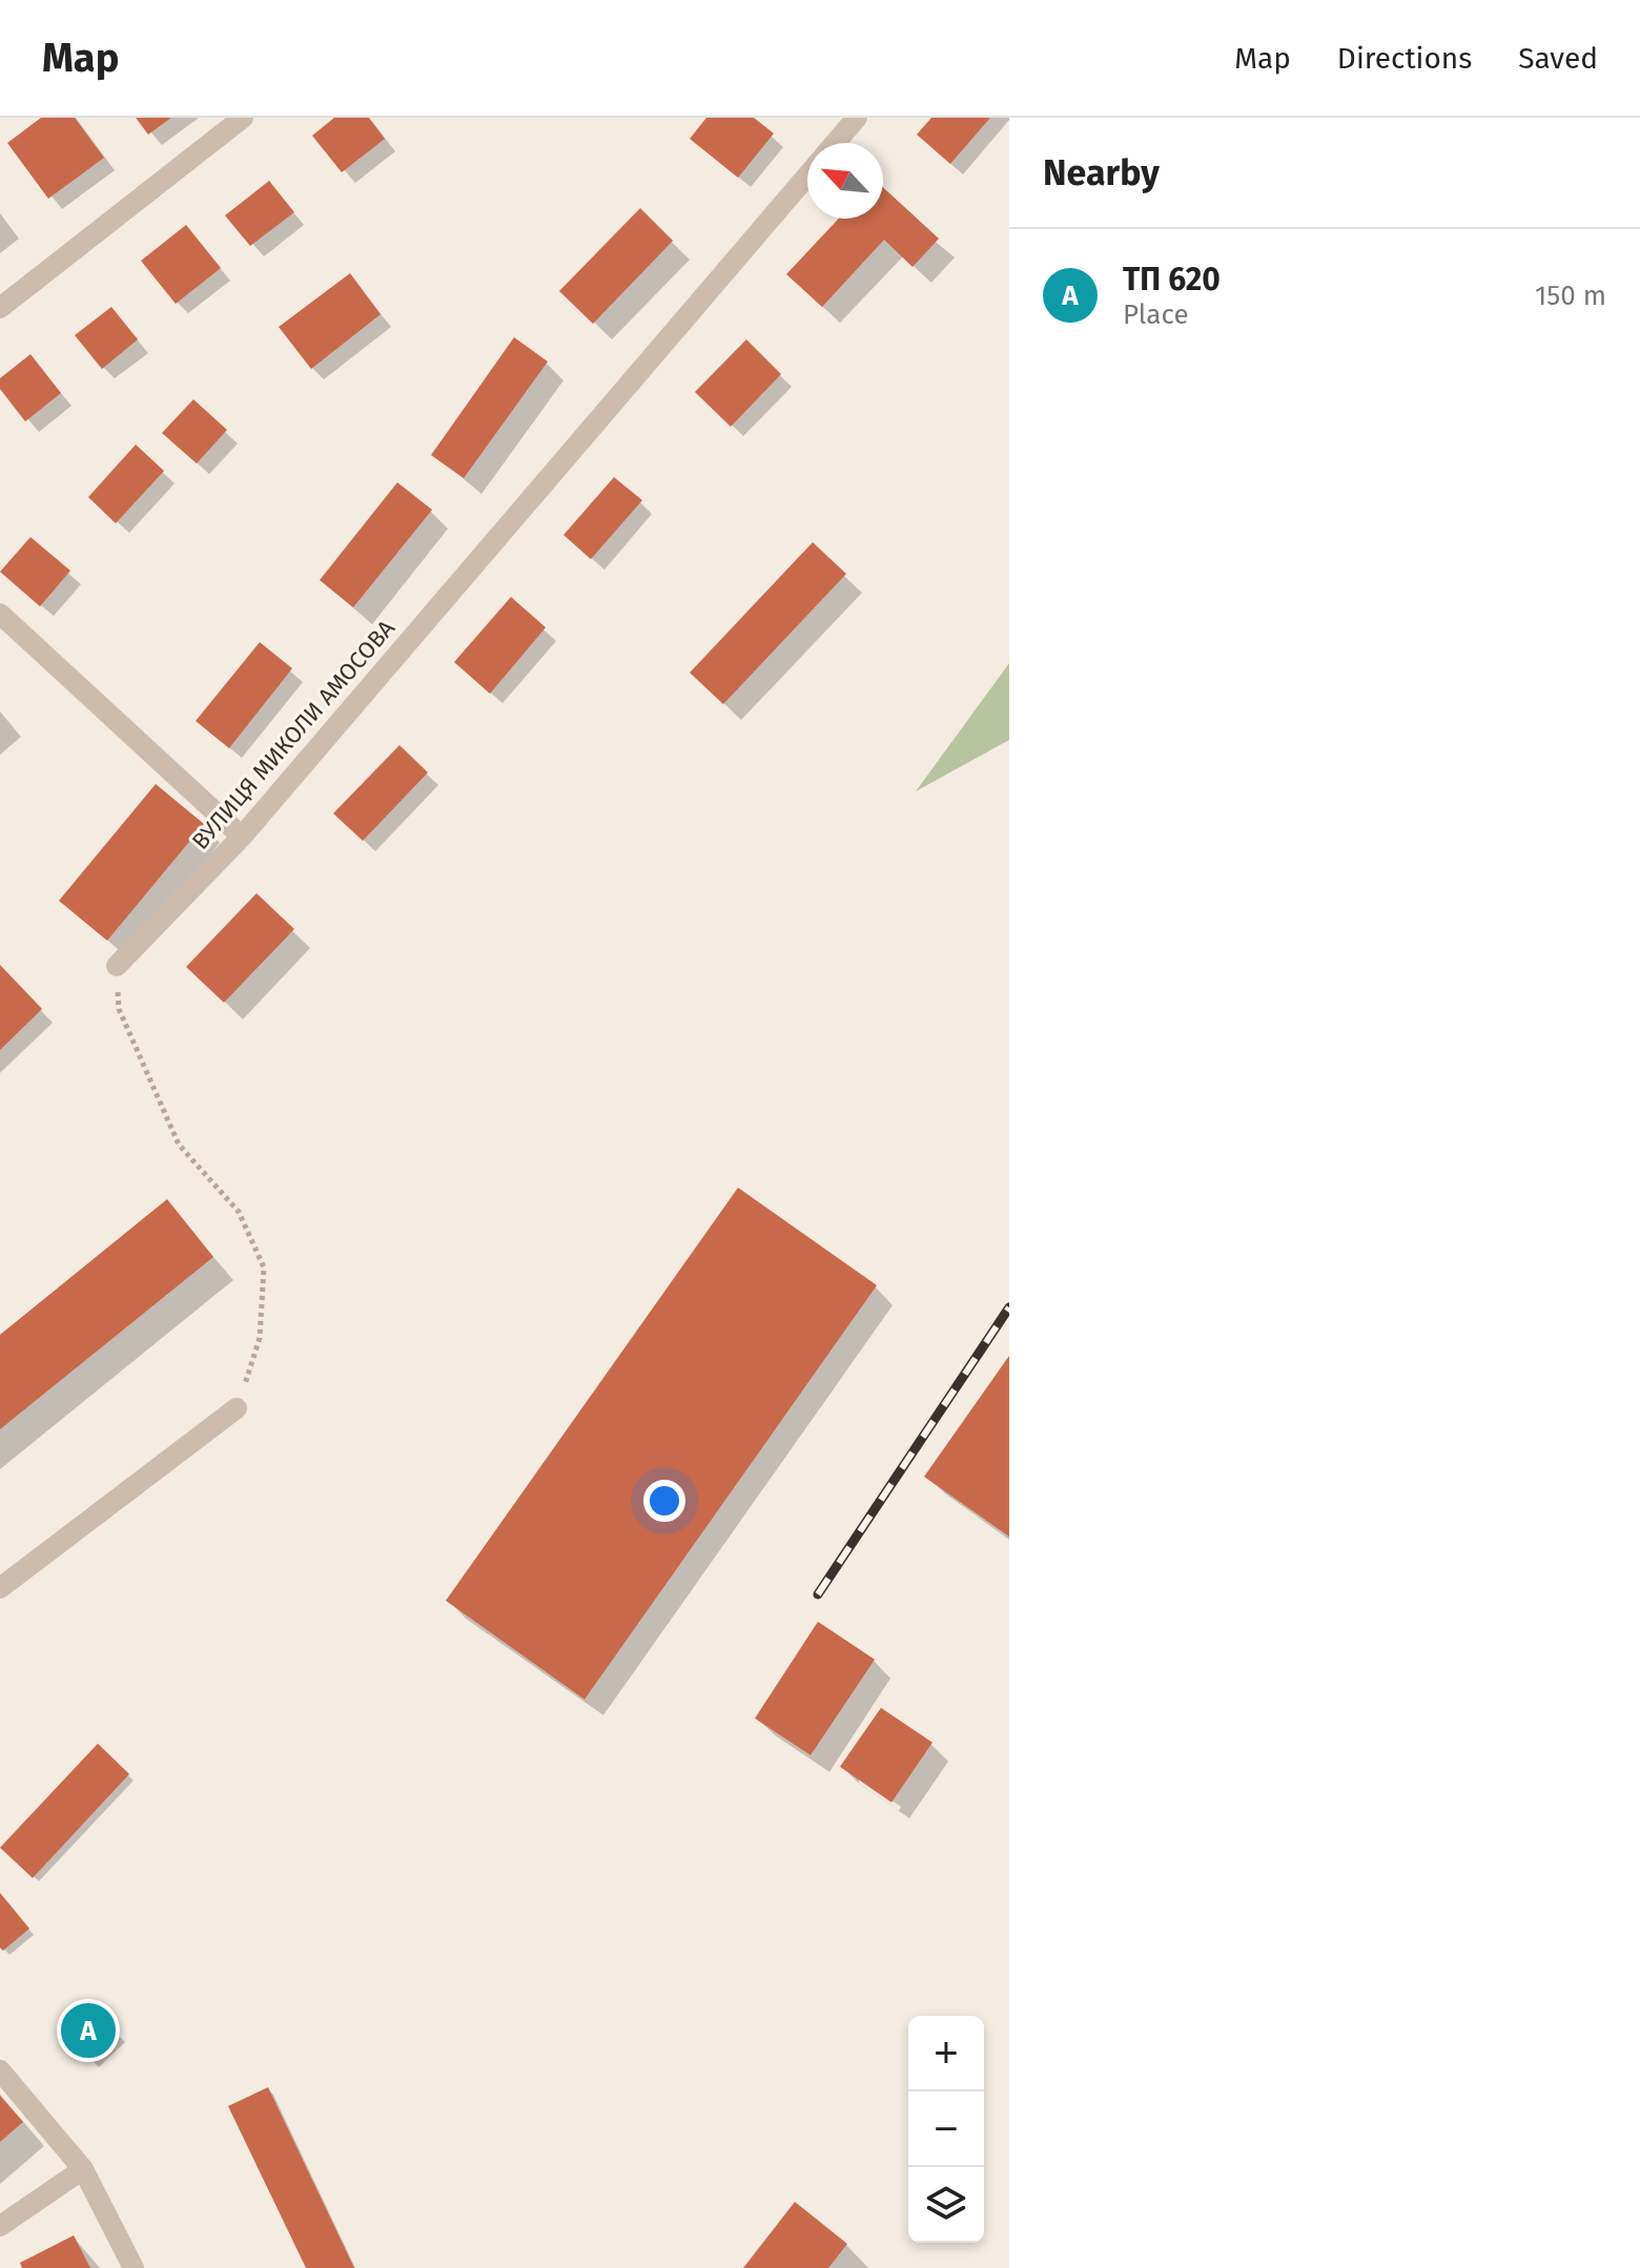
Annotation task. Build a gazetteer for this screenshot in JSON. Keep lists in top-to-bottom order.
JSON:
{
  "streets": {
    "street": ["ВУЛИЦЯ МИКОЛИ АМОСОВА"]
  },
  "north": "top left",
  "page": {
    "header": "Map",
    "nav": ["Map", "Directions", "Saved"],
    "heading": "Nearby",
    "list": [
      {
        "mark": "A",
        "name": "ТП 620",
        "note": "Place",
        "value": "150 m"
      }
    ],
    "pins": "A",
    "map_buttons": ["+", "−"]
  }
}
